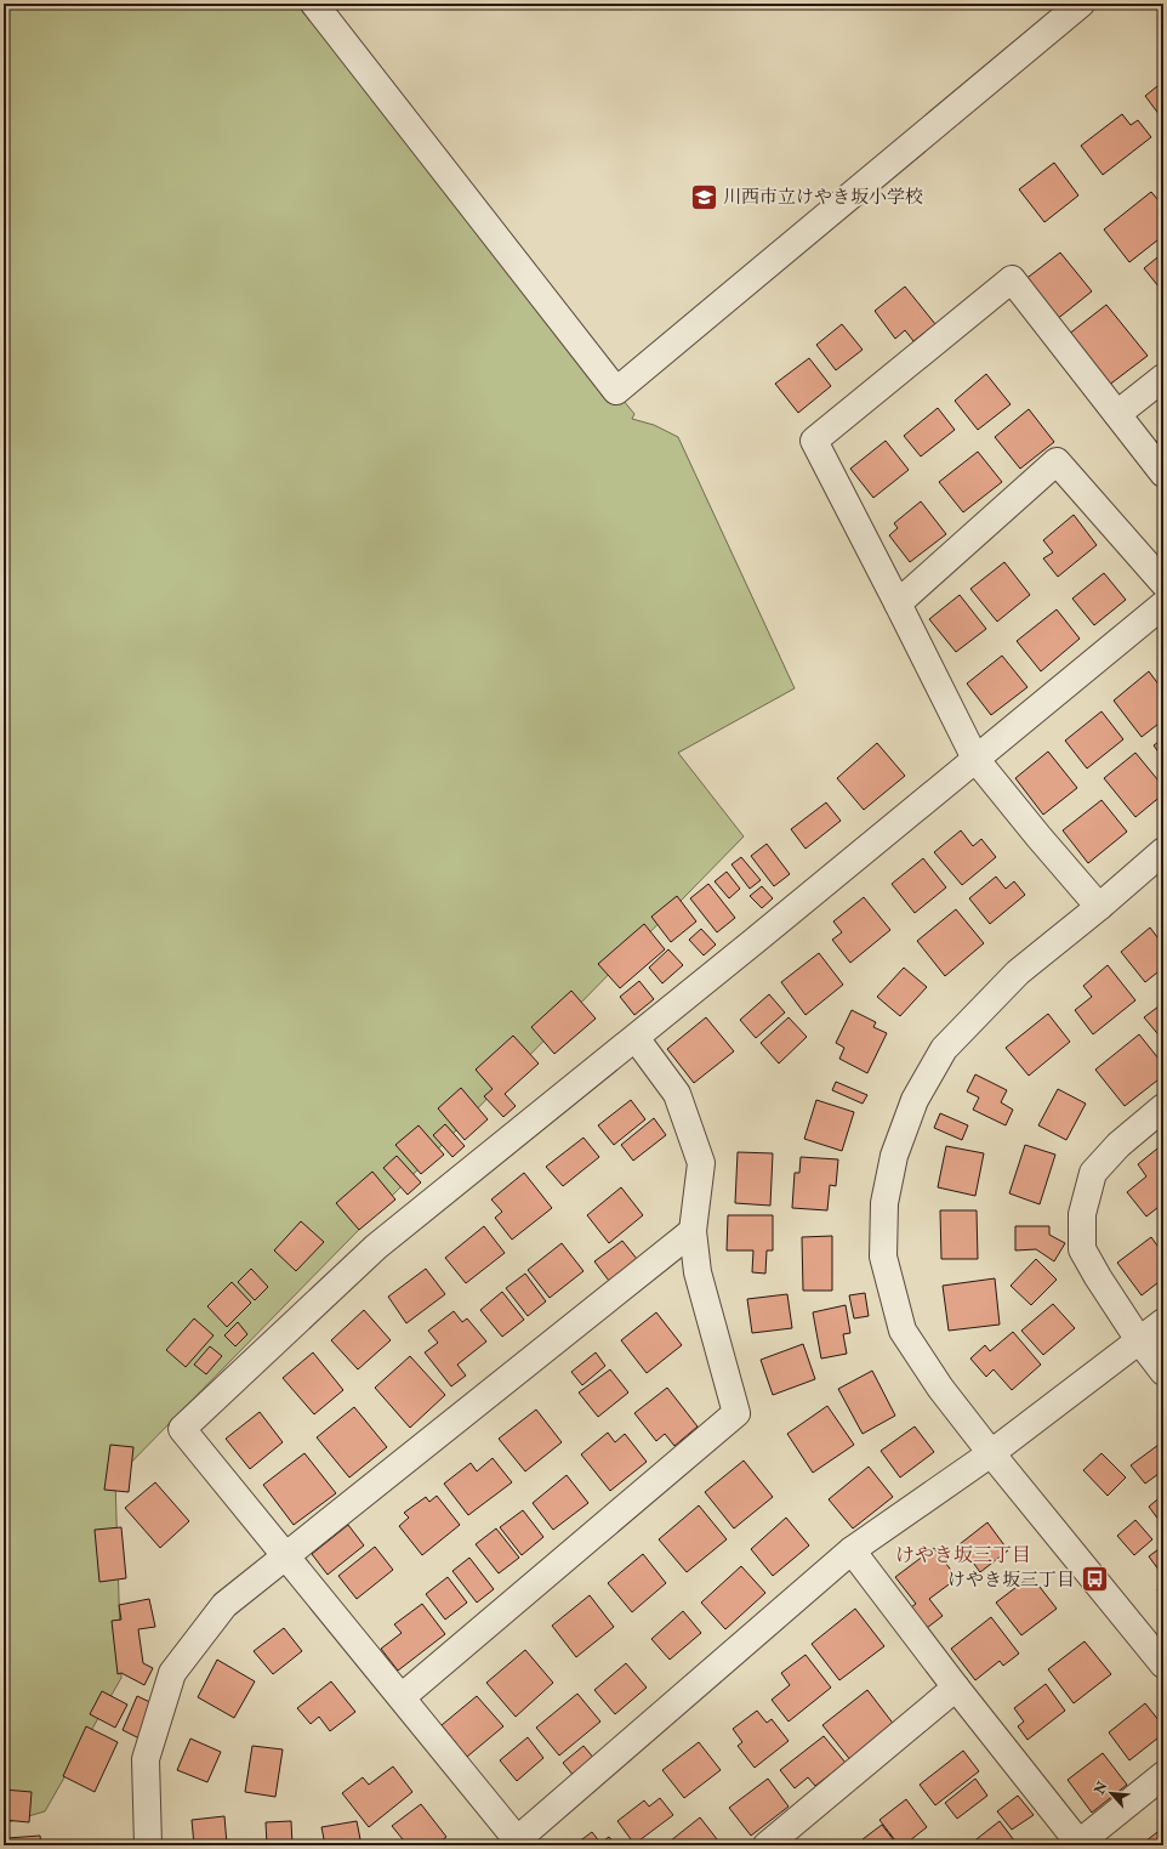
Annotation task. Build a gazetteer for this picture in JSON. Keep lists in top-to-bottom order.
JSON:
{
  "districts": ["けやき坂三丁目"],
  "places": {
    "school or university": ["川西市立けやき坂小学校"],
    "bus stop": ["けやき坂三丁目"]
  },
  "north": "top left"
}
